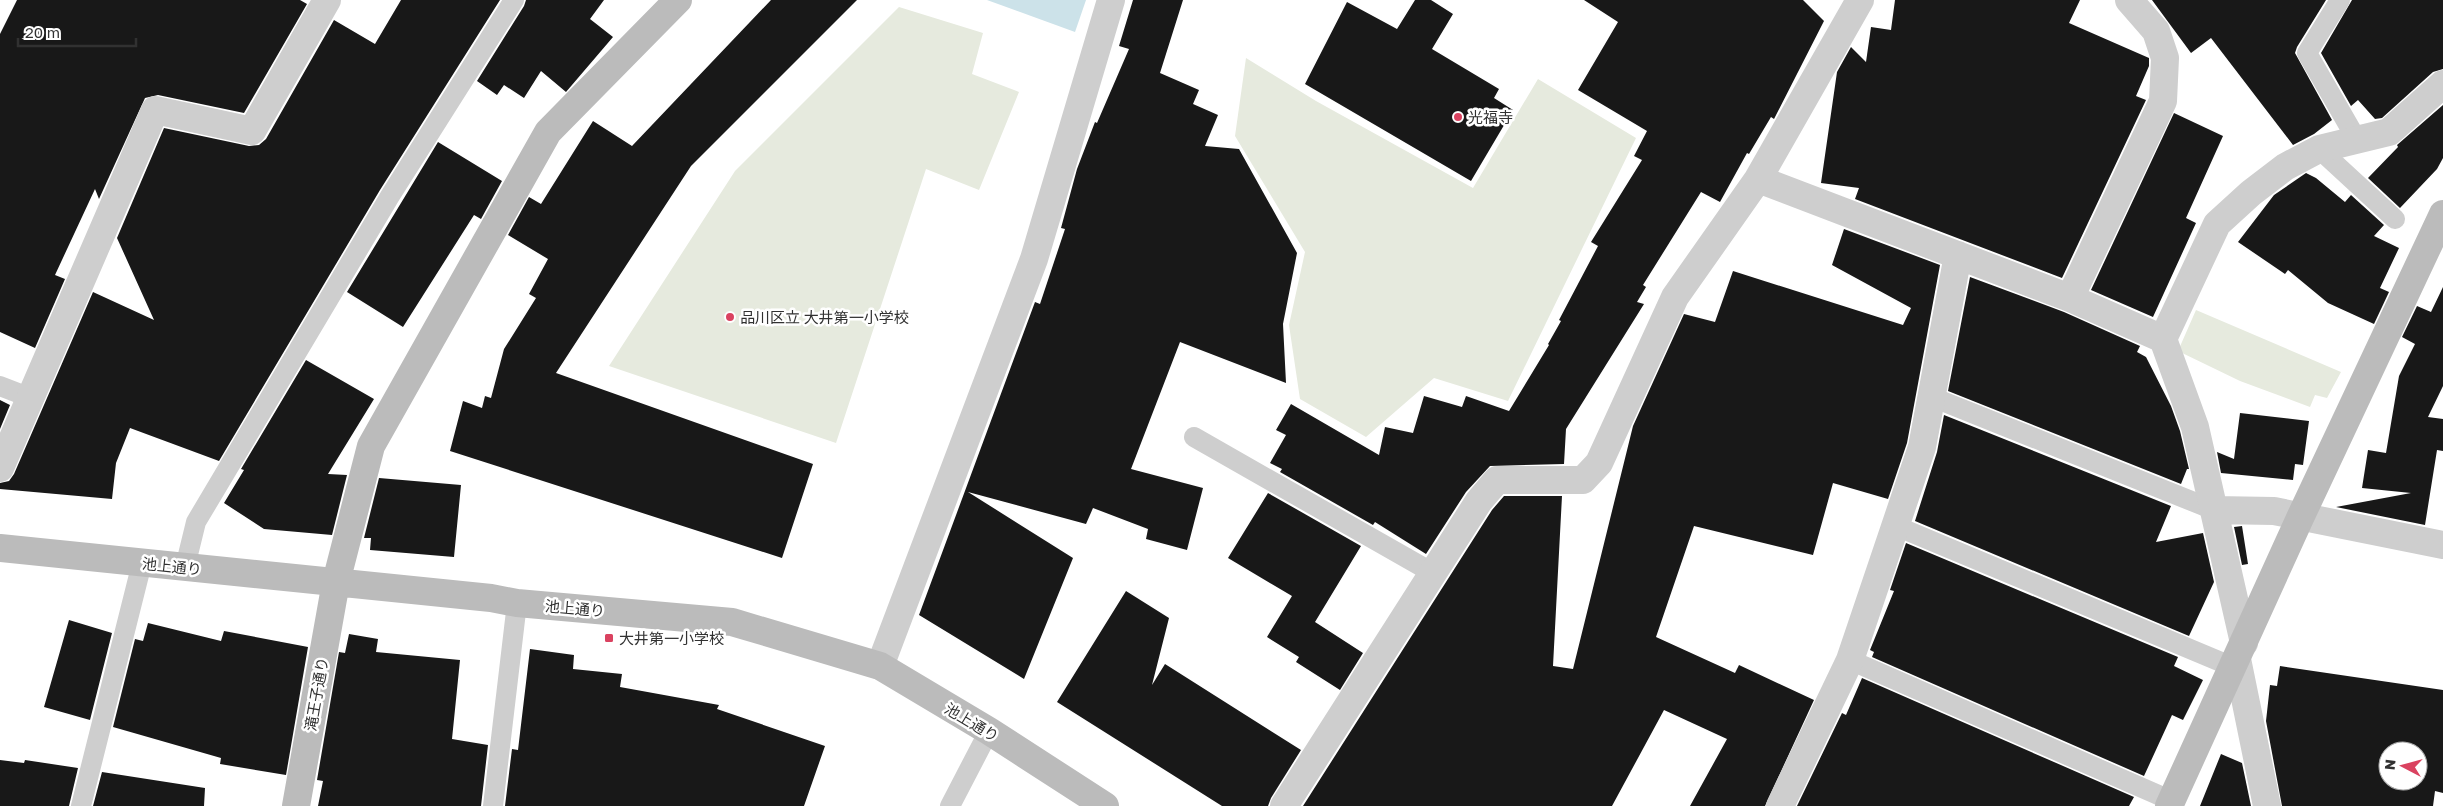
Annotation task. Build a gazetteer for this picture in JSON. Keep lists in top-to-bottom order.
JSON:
{
  "streets": {
    "street": ["池上通り", "滝王子通り"]
  },
  "crossings": [
    ["池上通り", "滝王子通り"]
  ],
  "places": {
    "other": ["光福寺", "品川区立 大井第一小学校"],
    "transit": ["大井第一小学校"]
  },
  "scale_bar": "20 m",
  "north": "left"
}
